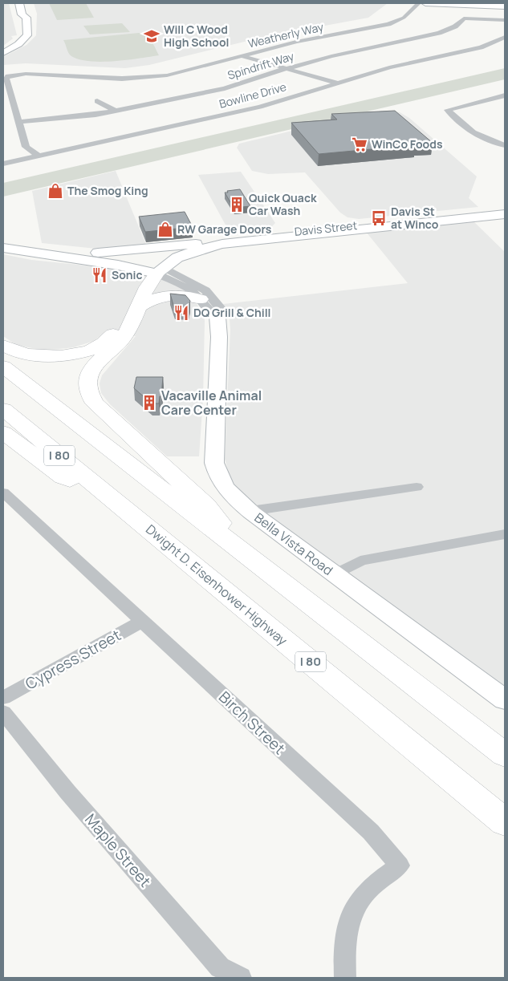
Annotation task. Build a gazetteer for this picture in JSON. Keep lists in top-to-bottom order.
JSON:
{
  "streets": {
    "highway": ["I 80", "Dwight D. Eisenhower Highway"],
    "street": [
      "Weatherly Way",
      "Spindrift Way",
      "Bowline Drive",
      "Davis Street",
      "Bella Vista Road",
      "Cypress Street",
      "Birch Street",
      "Maple Street"
    ]
  },
  "crossings": [
    ["Weatherly Way", "Spindrift Way"],
    ["Davis Street", "Bella Vista Road"],
    ["Cypress Street", "Birch Street"]
  ],
  "places": {
    "school or university": ["Will C Wood High School"],
    "supermarket": ["WinCo Foods"],
    "shop": ["The Smog King", "RW Garage Doors"],
    "building": ["Quick Quack Car Wash", "Vacaville Animal Care Center"],
    "bus stop": ["Davis St at Winco"],
    "restaurant": ["Sonic", "DQ Grill & Chill"]
  }
}
